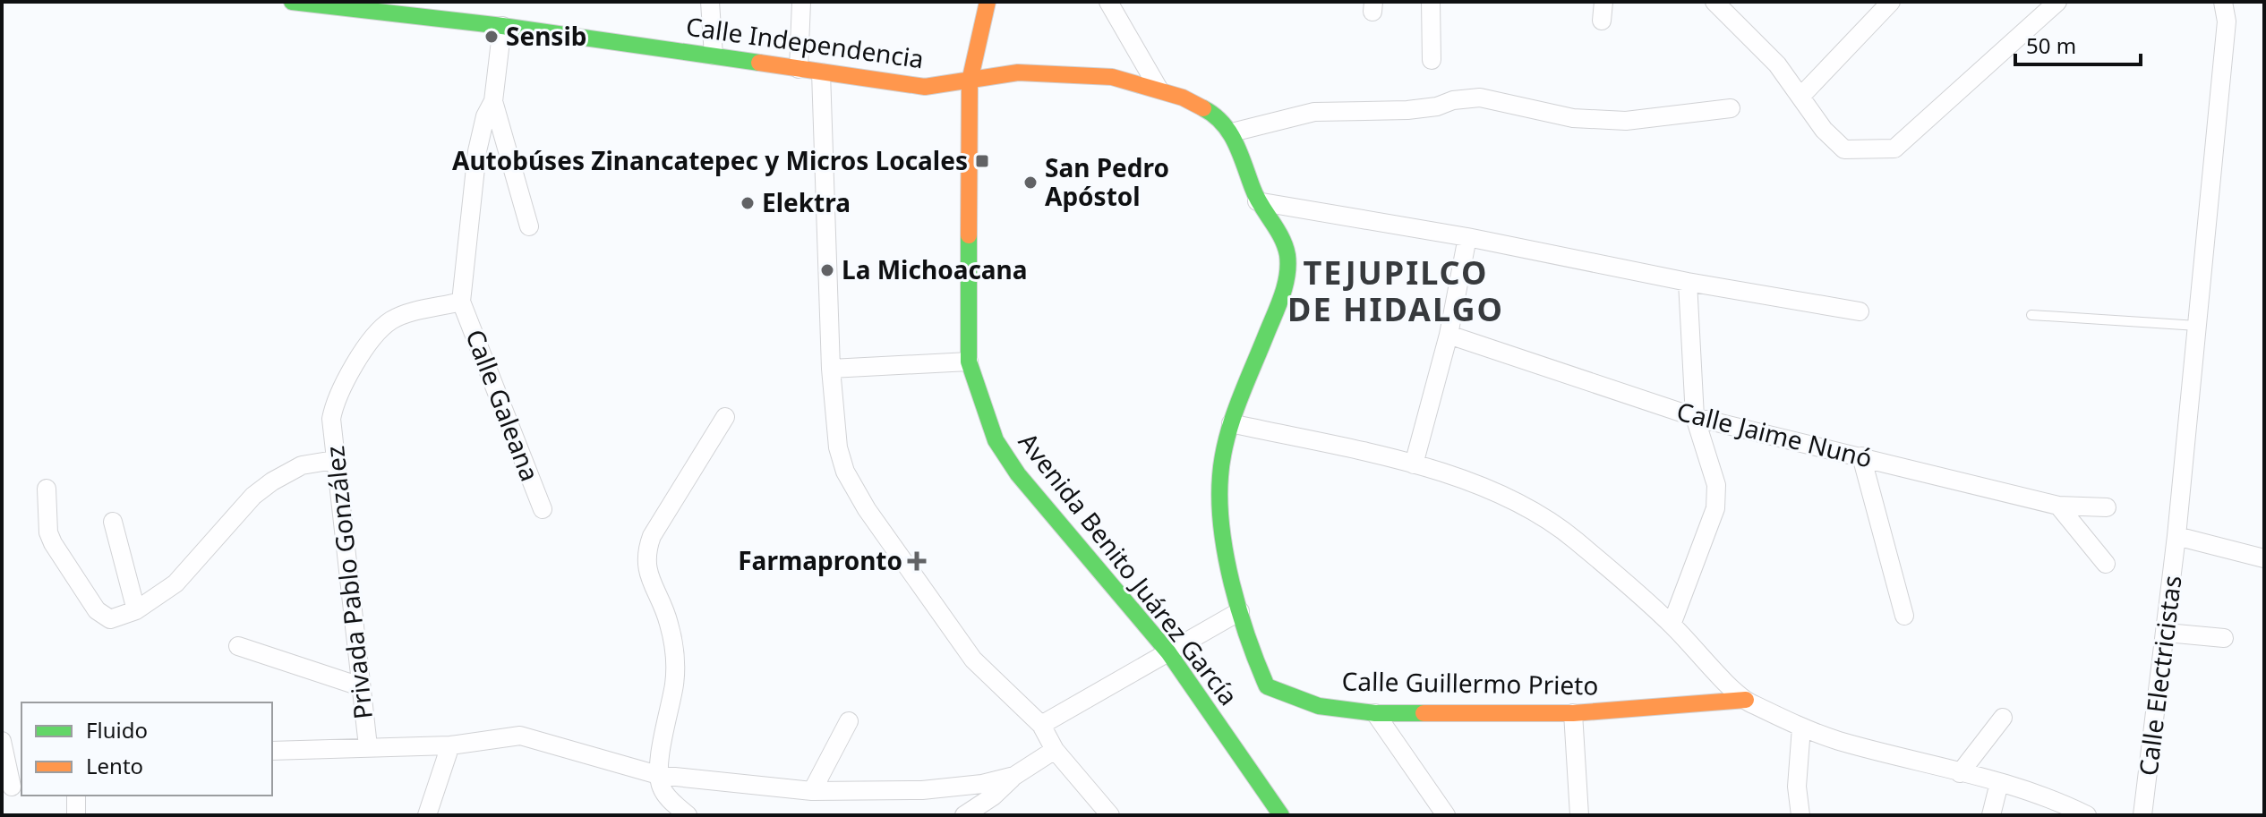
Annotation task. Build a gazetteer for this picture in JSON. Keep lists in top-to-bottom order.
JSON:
{
  "streets": {
    "street": [
      "Calle Independencia",
      "Calle Galeana",
      "Calle Jaime Nunó",
      "Avenida Benito Juárez García",
      "Privada Pablo González",
      "Calle Electricistas",
      "Calle Guillermo Prieto"
    ]
  },
  "crossings": [
    ["Calle Independencia", "Avenida Benito Juárez García"],
    ["Calle Independencia", "Calle Guillermo Prieto"],
    ["Calle Galeana", "Privada Pablo González"]
  ],
  "districts": ["TEJUPILCO DE HIDALGO"],
  "places": {
    "other": [
      "Sensib",
      "San Pedro Apóstol",
      "Elektra",
      "La Michoacana"
    ],
    "transit": ["Autobúses Zinancatepec y Micros Locales"],
    "health": ["Farmapronto"]
  },
  "legend": ["Fluido", "Lento"],
  "scale_bar": "50 m"
}
